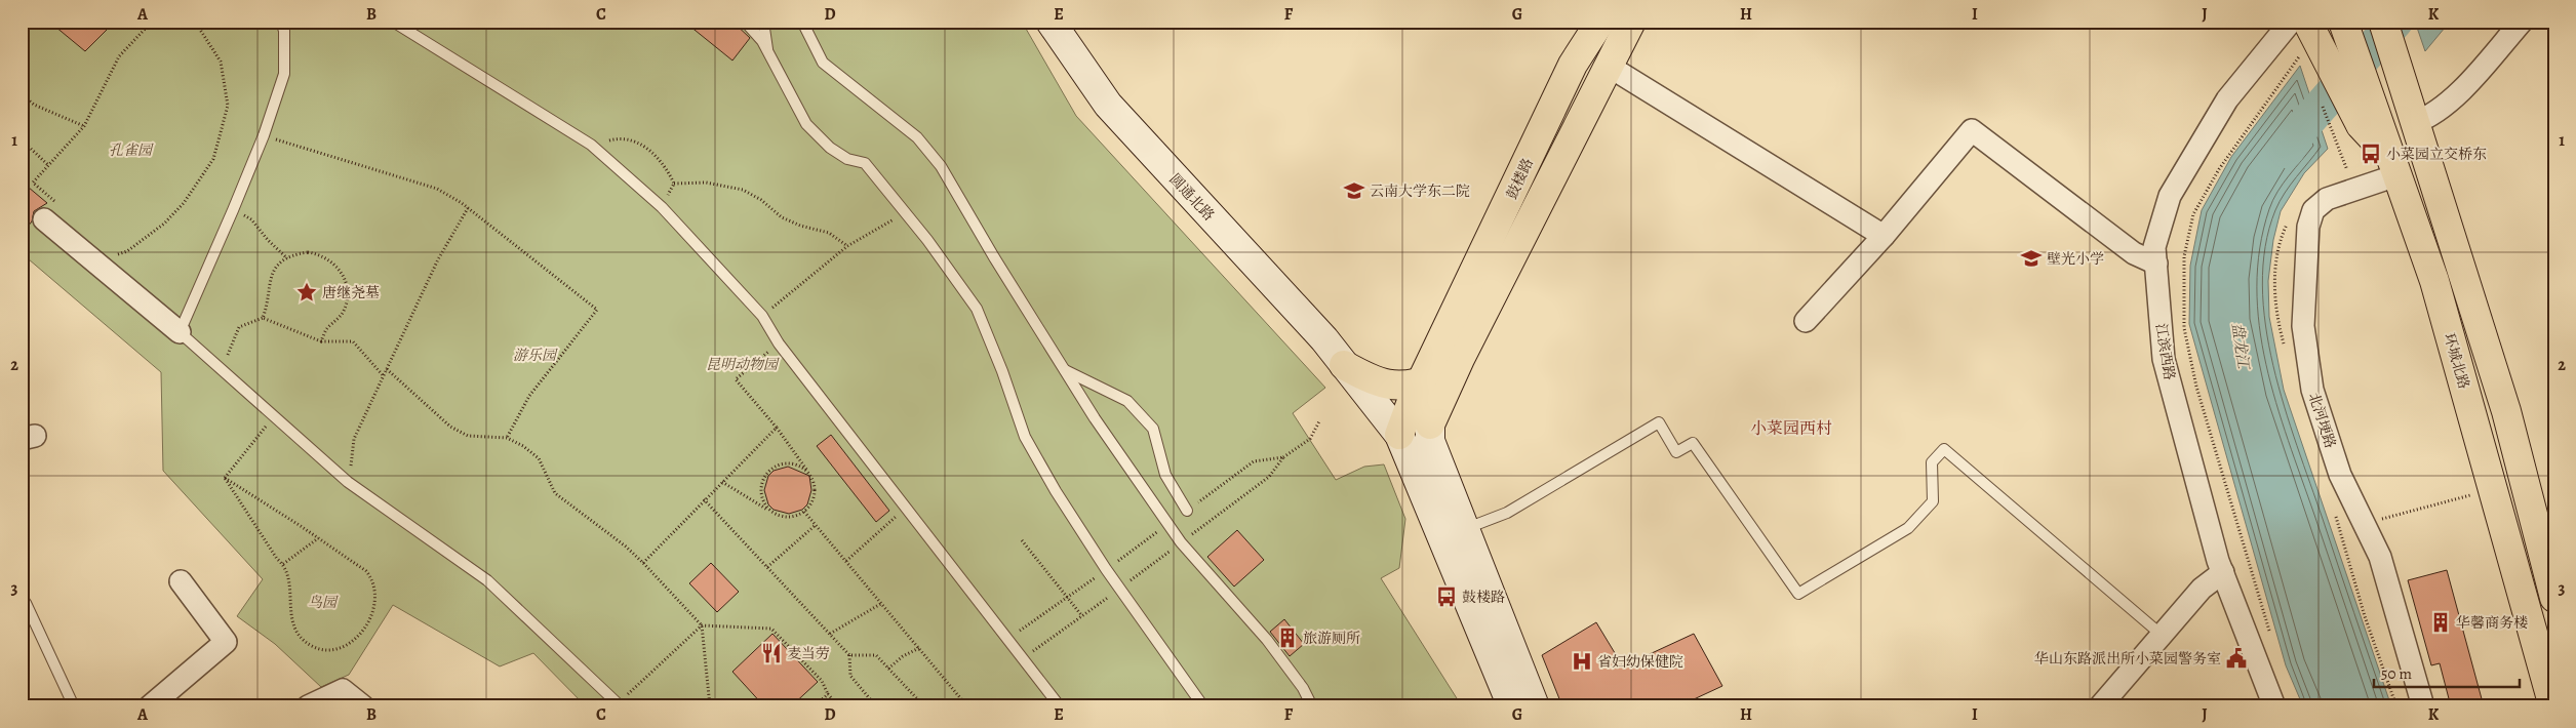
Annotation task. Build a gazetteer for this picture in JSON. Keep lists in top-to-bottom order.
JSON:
{
  "streets": {
    "main road": ["鼓楼路", "圆通北路", "环城北路"],
    "street": ["江滨西路", "北河埂路"]
  },
  "crossings": [
    ["鼓楼路", "圆通北路"],
    ["环城北路", "北河埂路"]
  ],
  "districts": ["小菜园西村"],
  "water": ["盘龙江"],
  "parks": [
    "孔雀园",
    "游乐园",
    "昆明动物园",
    "鸟园"
  ],
  "places": {
    "bus stop": ["小菜园立交桥东", "鼓楼路"],
    "school or university": ["云南大学东二院", "壁光小学"],
    "place": ["唐继尧墓"],
    "building": ["华馨商务楼", "旅游厕所"],
    "restaurant": ["麦当劳"],
    "public building": ["华山东路派出所小菜园警务室"],
    "hospital": ["省妇幼保健院"]
  },
  "scale_bar": "50 m",
  "grid": {
    "columns": [
      "A",
      "B",
      "C",
      "D",
      "E",
      "F",
      "G",
      "H",
      "I",
      "J",
      "K"
    ],
    "rows": ["1", "2", "3"]
  }
}
